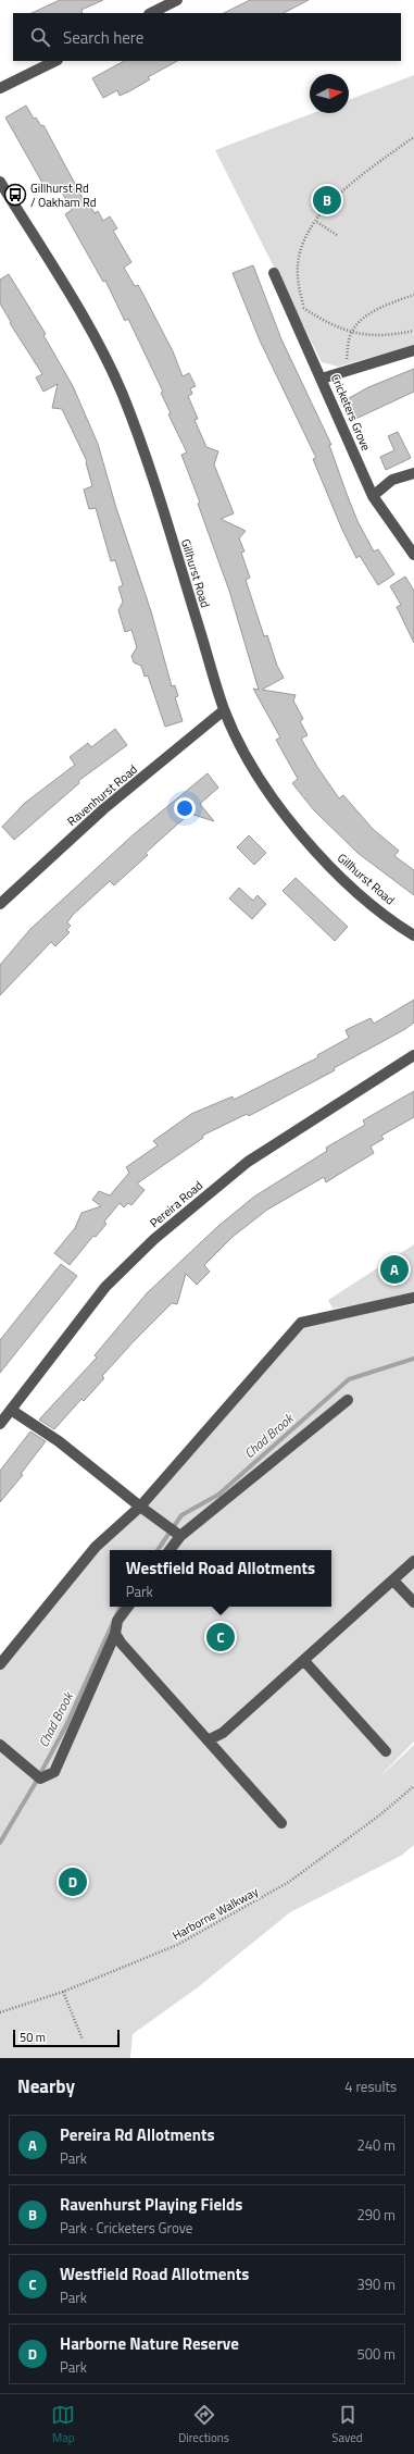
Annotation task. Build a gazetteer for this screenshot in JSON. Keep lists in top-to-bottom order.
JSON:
{
  "streets": {
    "street": [
      "Cricketers Grove",
      "Gillhurst Road",
      "Ravenhurst Road",
      "Pereira Road"
    ],
    "path": ["Harborne Walkway"]
  },
  "crossings": [
    ["Gillhurst Road", "Ravenhurst Road"]
  ],
  "water": ["Chad Brook"],
  "places": {
    "bus stop": ["Gillhurst Rd / Oakham Rd"]
  },
  "scale_bar": "50 m",
  "north": "right",
  "page": {
    "search": "Search here",
    "pins": [
      "B",
      "A",
      "C",
      "D"
    ],
    "popup": ["Westfield Road Allotments", "Park"],
    "scale": "50 m",
    "heading": ["Nearby", "4 results"],
    "list": [
      {
        "mark": "A",
        "name": "Pereira Rd Allotments",
        "note": "Park",
        "value": "240 m"
      },
      {
        "mark": "B",
        "name": "Ravenhurst Playing Fields",
        "note": "Park · Cricketers Grove",
        "value": "290 m"
      },
      {
        "mark": "C",
        "name": "Westfield Road Allotments",
        "note": "Park",
        "value": "390 m"
      },
      {
        "mark": "D",
        "name": "Harborne Nature Reserve",
        "note": "Park",
        "value": "500 m"
      }
    ],
    "nav": ["Map", "Directions", "Saved"]
  }
}
